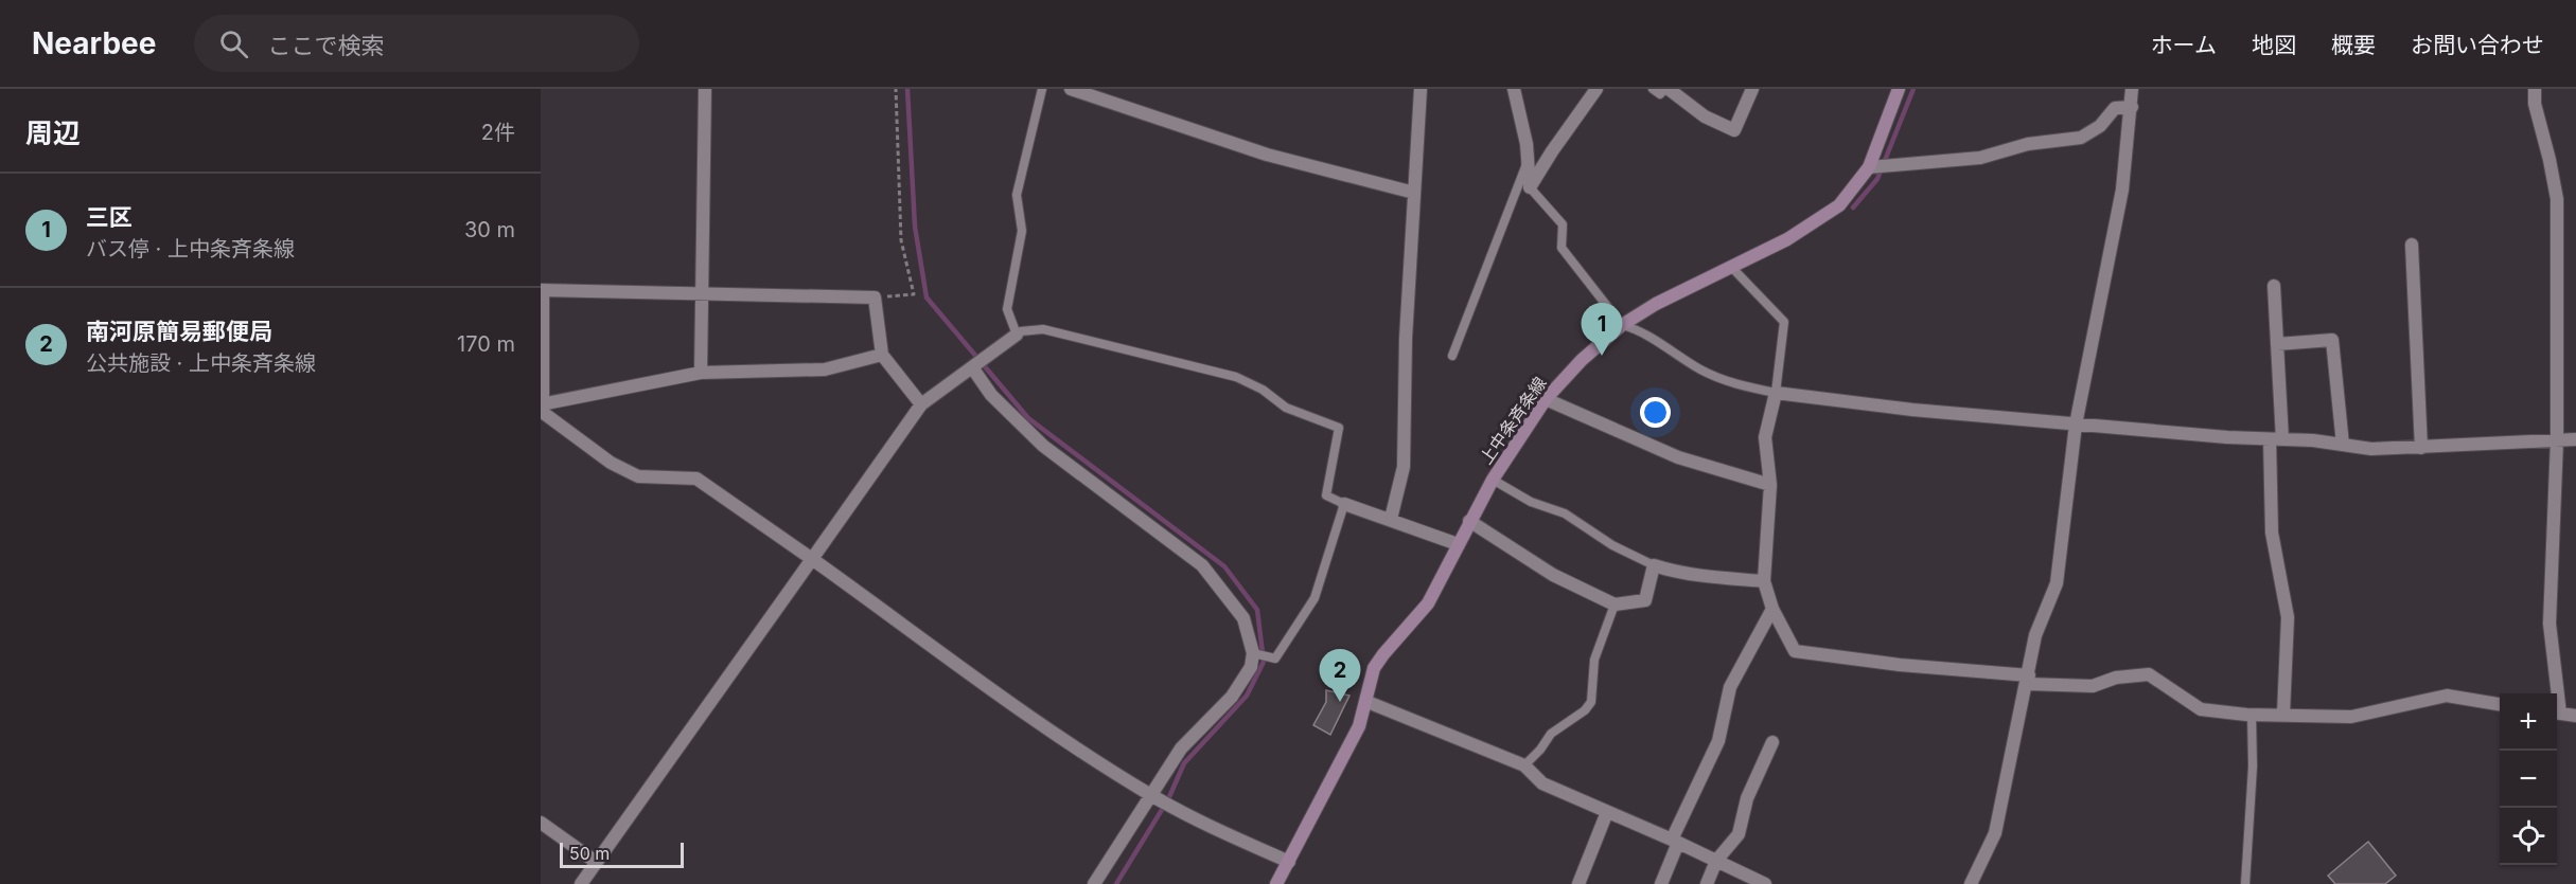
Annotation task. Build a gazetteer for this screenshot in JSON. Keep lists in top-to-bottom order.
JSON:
{
  "streets": {
    "main road": ["上中条斉条線"]
  },
  "scale_bar": "50 m",
  "page": {
    "header": "Nearbee",
    "search": "ここで検索",
    "nav": [
      "ホーム",
      "地図",
      "概要",
      "お問い合わせ"
    ],
    "heading": ["周辺", "2件"],
    "list": [
      {
        "mark": "1",
        "name": "三区",
        "note": "バス停 · 上中条斉条線",
        "value": "30 m"
      },
      {
        "mark": "2",
        "name": "南河原簡易郵便局",
        "note": "公共施設 · 上中条斉条線",
        "value": "170 m"
      }
    ],
    "pins": ["1", "2"],
    "map_buttons": ["+", "−"],
    "scale": "50 m"
  }
}
